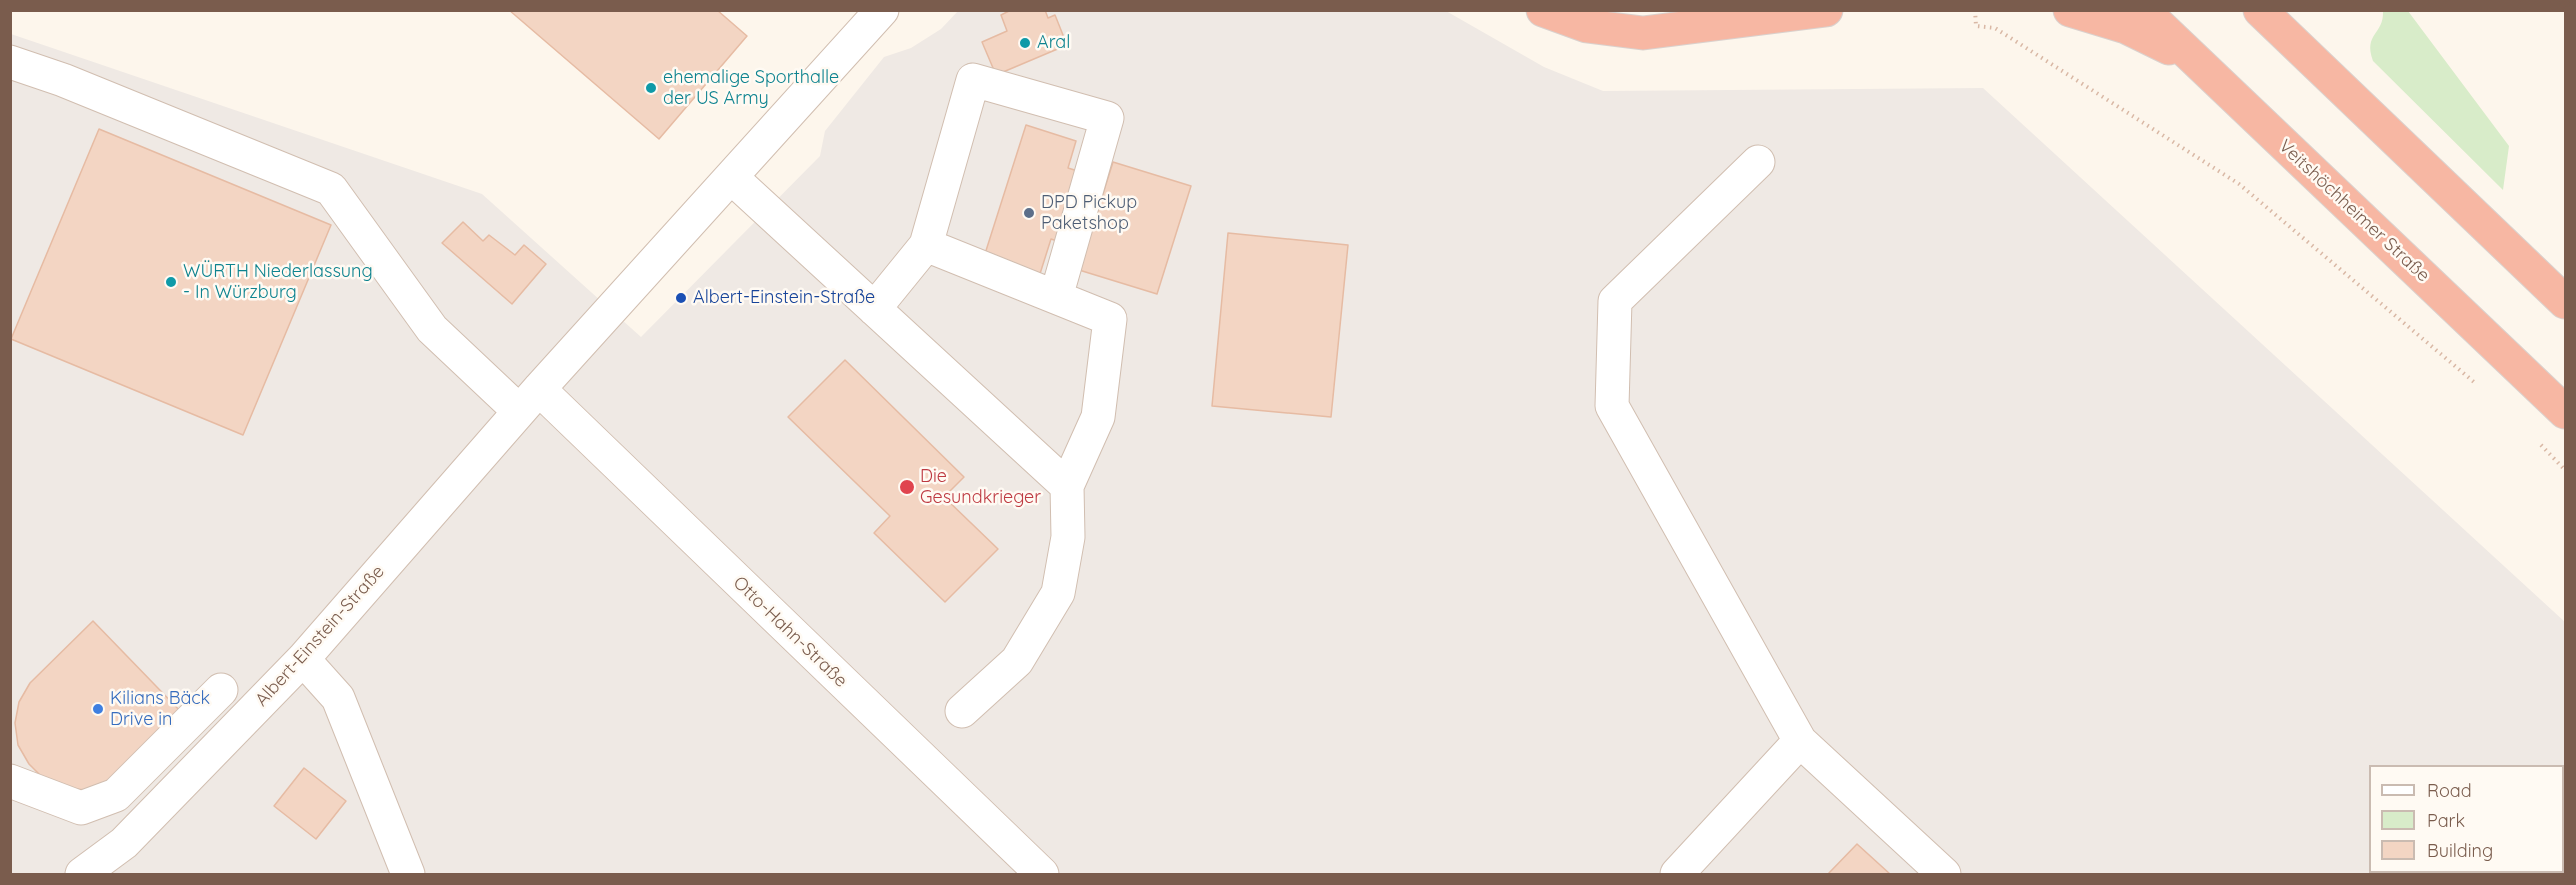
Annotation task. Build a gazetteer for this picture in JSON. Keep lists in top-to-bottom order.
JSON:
{
  "streets": {
    "highway": ["Veitshöchheimer Straße"],
    "street": ["Otto-Hahn-Straße", "Albert-Einstein-Straße"]
  },
  "crossings": [
    ["Otto-Hahn-Straße", "Albert-Einstein-Straße"]
  ],
  "places": [
    "Aral",
    "ehemalige Sporthalle der US Army",
    "DPD Pickup Paketshop",
    "WÜRTH Niederlassung - In Würzburg",
    "Albert-Einstein-Straße",
    "Die Gesundkrieger",
    "Kilians Bäck Drive in"
  ],
  "legend": ["Road", "Park", "Building"]
}
